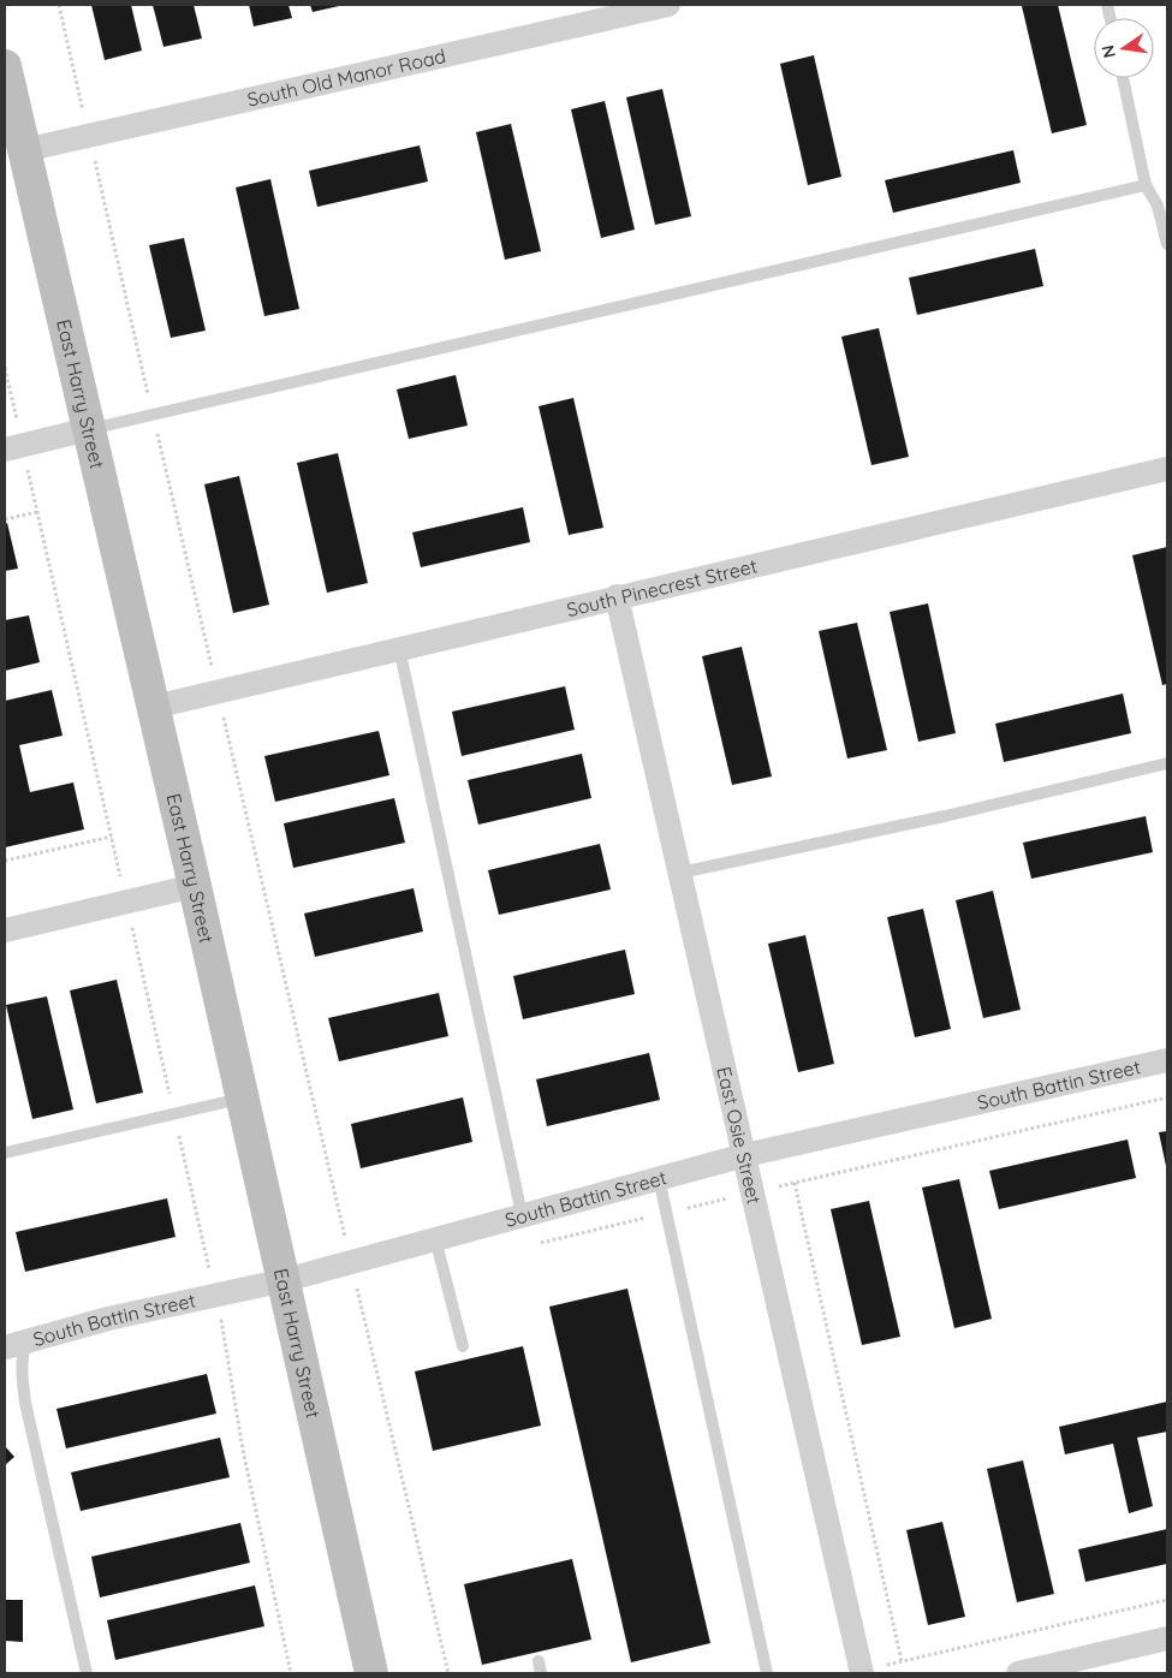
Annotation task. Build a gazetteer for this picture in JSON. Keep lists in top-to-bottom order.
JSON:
{
  "streets": {
    "main road": ["East Harry Street"],
    "street": [
      "South Old Manor Road",
      "South Pinecrest Street",
      "South Battin Street",
      "East Osie Street"
    ]
  },
  "crossings": [
    ["South Old Manor Road", "East Harry Street"],
    ["East Harry Street", "South Pinecrest Street"],
    ["East Harry Street", "South Battin Street"],
    ["South Pinecrest Street", "East Osie Street"],
    ["South Battin Street", "East Osie Street"]
  ],
  "north": "left"
}
